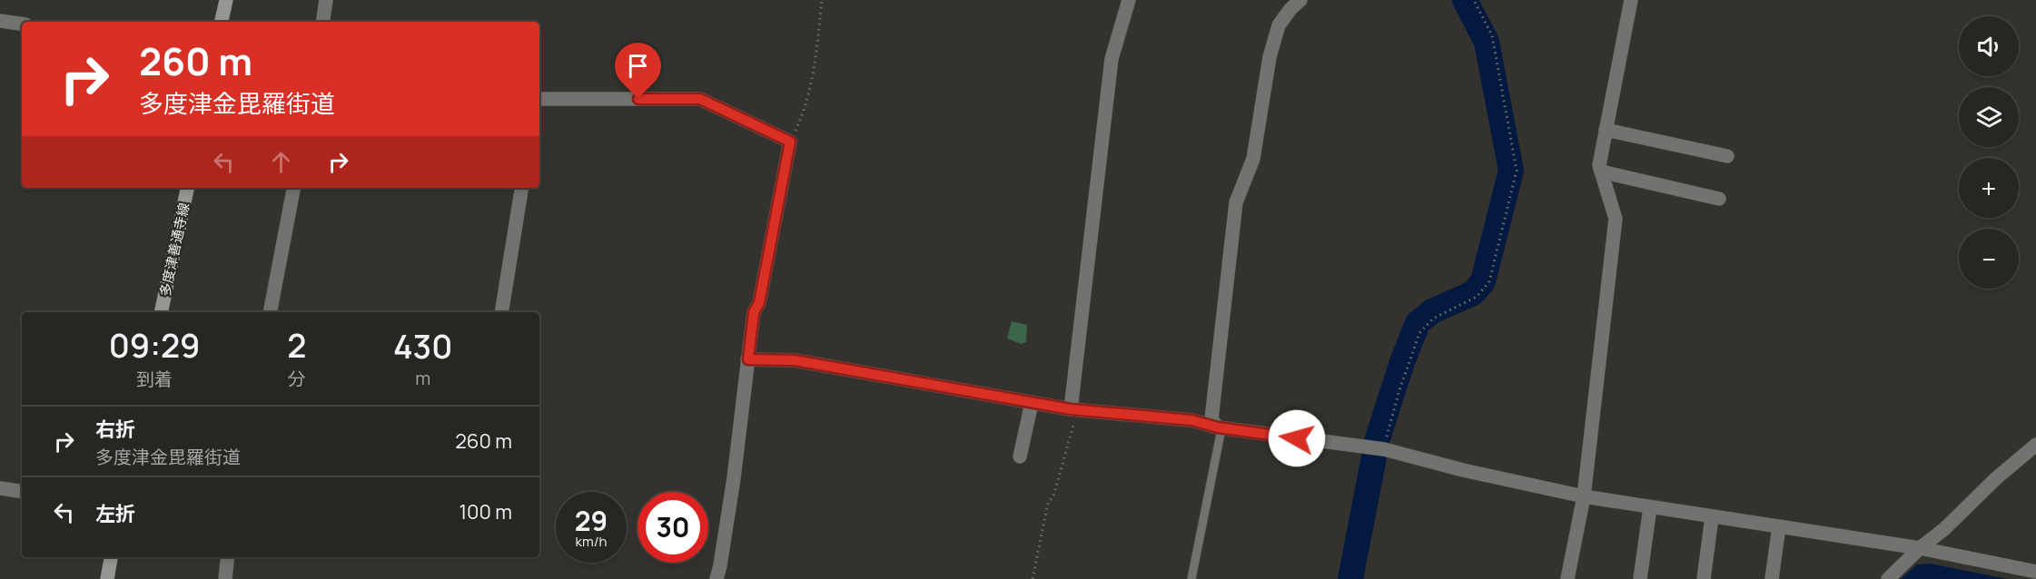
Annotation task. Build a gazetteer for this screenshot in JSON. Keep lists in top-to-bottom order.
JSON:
{
  "streets": {
    "main road": ["多度津善通寺線"]
  },
  "page": {
    "map_buttons": ["+", "−"],
    "turn": ["260 m", "多度津金毘羅街道"],
    "eta": [
      "09:29",
      "到着",
      "2",
      "分",
      "430",
      "m"
    ],
    "list": [
      {
        "name": "右折",
        "note": "多度津金毘羅街道",
        "value": "260 m"
      },
      {
        "name": "左折",
        "value": "100 m"
      }
    ],
    "speed": "29 km/h",
    "limit": "30"
  }
}
